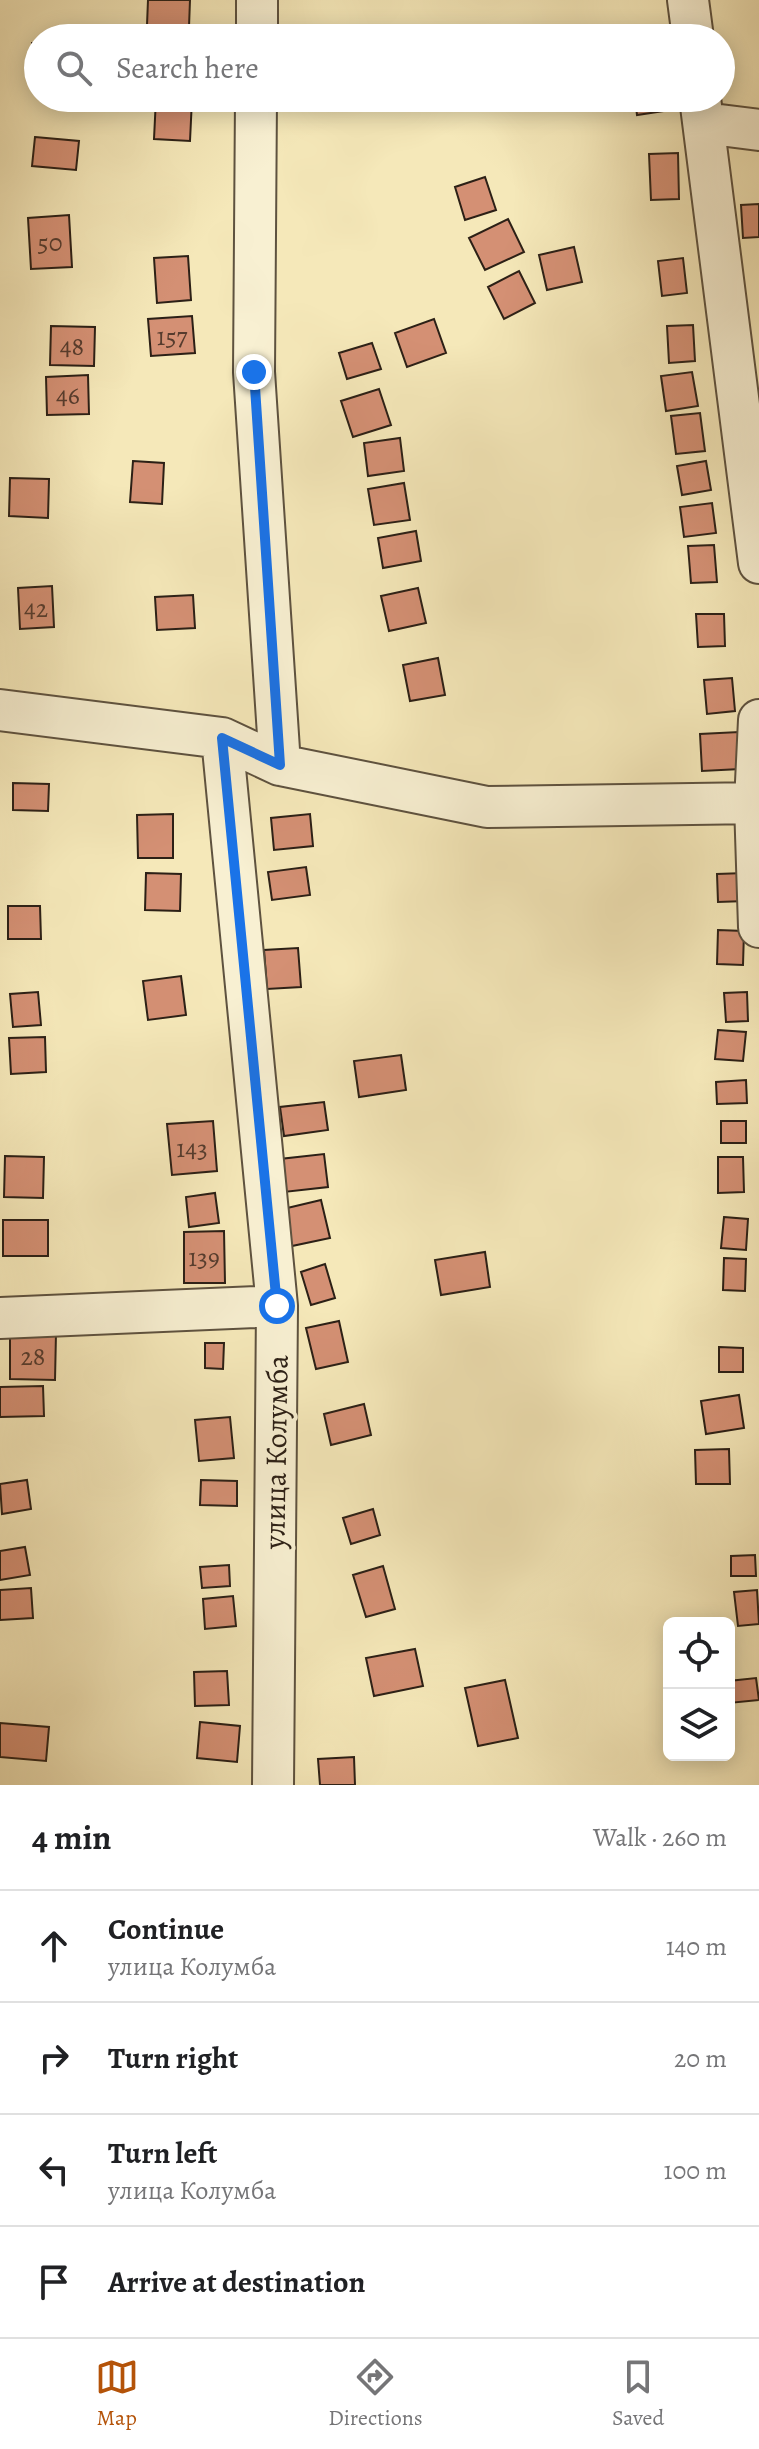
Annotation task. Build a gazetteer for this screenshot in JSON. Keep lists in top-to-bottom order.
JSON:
{
  "streets": {
    "street": ["улица Колумба"]
  },
  "house_numbers": [
    "50",
    "157",
    "48",
    "46",
    "42",
    "143",
    "139",
    "28"
  ],
  "page": {
    "search": "Search here",
    "heading": ["4 min", "Walk · 260 m"],
    "list": [
      ["Continue", "улица Колумба", "140 m"],
      ["Turn right", "20 m"],
      ["Turn left", "улица Колумба", "100 m"],
      "Arrive at destination"
    ],
    "nav": ["Map", "Directions", "Saved"]
  }
}
